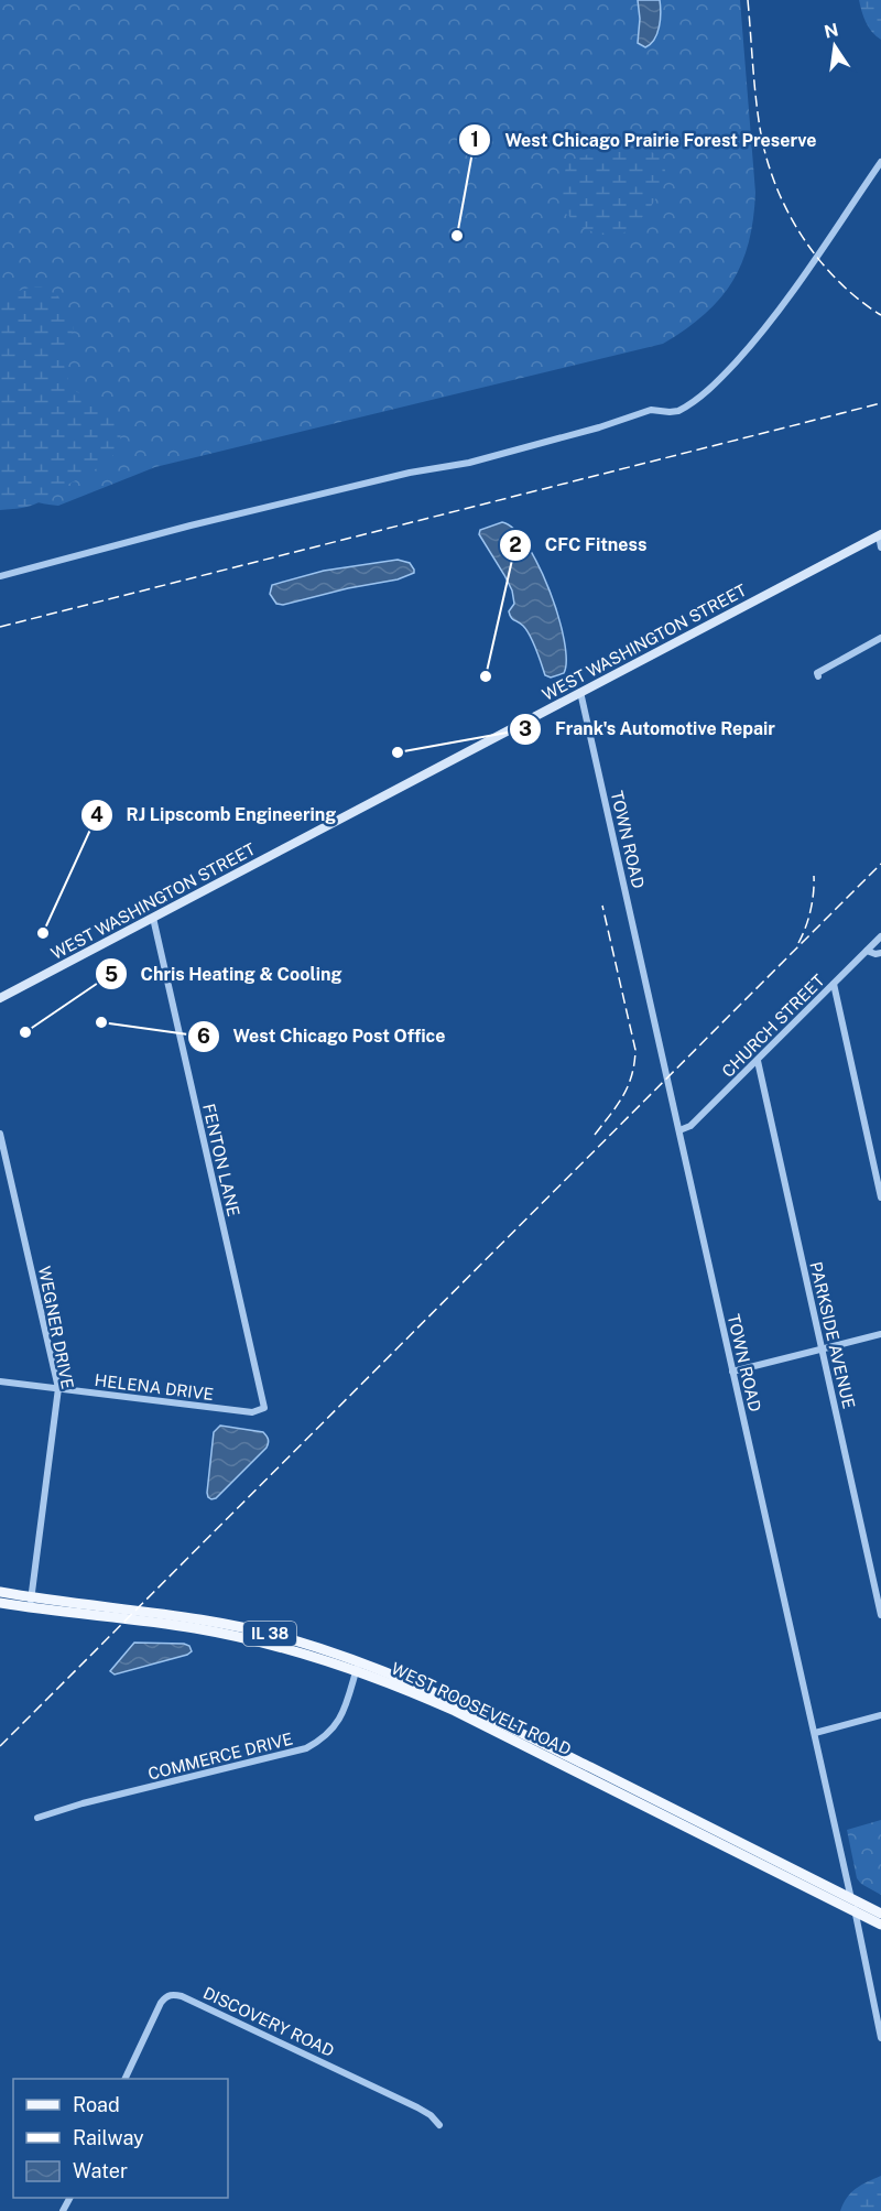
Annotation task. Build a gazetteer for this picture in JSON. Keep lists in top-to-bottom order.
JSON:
{
  "streets": {
    "main road": ["WEST WASHINGTON STREET", "IL 38", "WEST ROOSEVELT ROAD"],
    "street": [
      "TOWN ROAD",
      "CHURCH STREET",
      "FENTON LANE",
      "WEGNER DRIVE",
      "PARKSIDE AVENUE",
      "HELENA DRIVE",
      "COMMERCE DRIVE",
      "DISCOVERY ROAD"
    ]
  },
  "crossings": [
    ["WEST WASHINGTON STREET", "TOWN ROAD"],
    ["WEST WASHINGTON STREET", "FENTON LANE"],
    ["TOWN ROAD", "CHURCH STREET"],
    ["TOWN ROAD", "WEST ROOSEVELT ROAD"],
    ["CHURCH STREET", "PARKSIDE AVENUE"],
    ["FENTON LANE", "HELENA DRIVE"],
    ["WEGNER DRIVE", "HELENA DRIVE"],
    ["WEGNER DRIVE", "WEST ROOSEVELT ROAD"],
    ["WEST ROOSEVELT ROAD", "COMMERCE DRIVE"]
  ],
  "places": [
    "West Chicago Prairie Forest Preserve",
    "CFC Fitness",
    "Frank's Automotive Repair",
    "RJ Lipscomb Engineering",
    "West Chicago Post Office",
    "Chris Heating & Cooling"
  ],
  "legend": ["Road", "Railway", "Water"],
  "north": "top"
}
